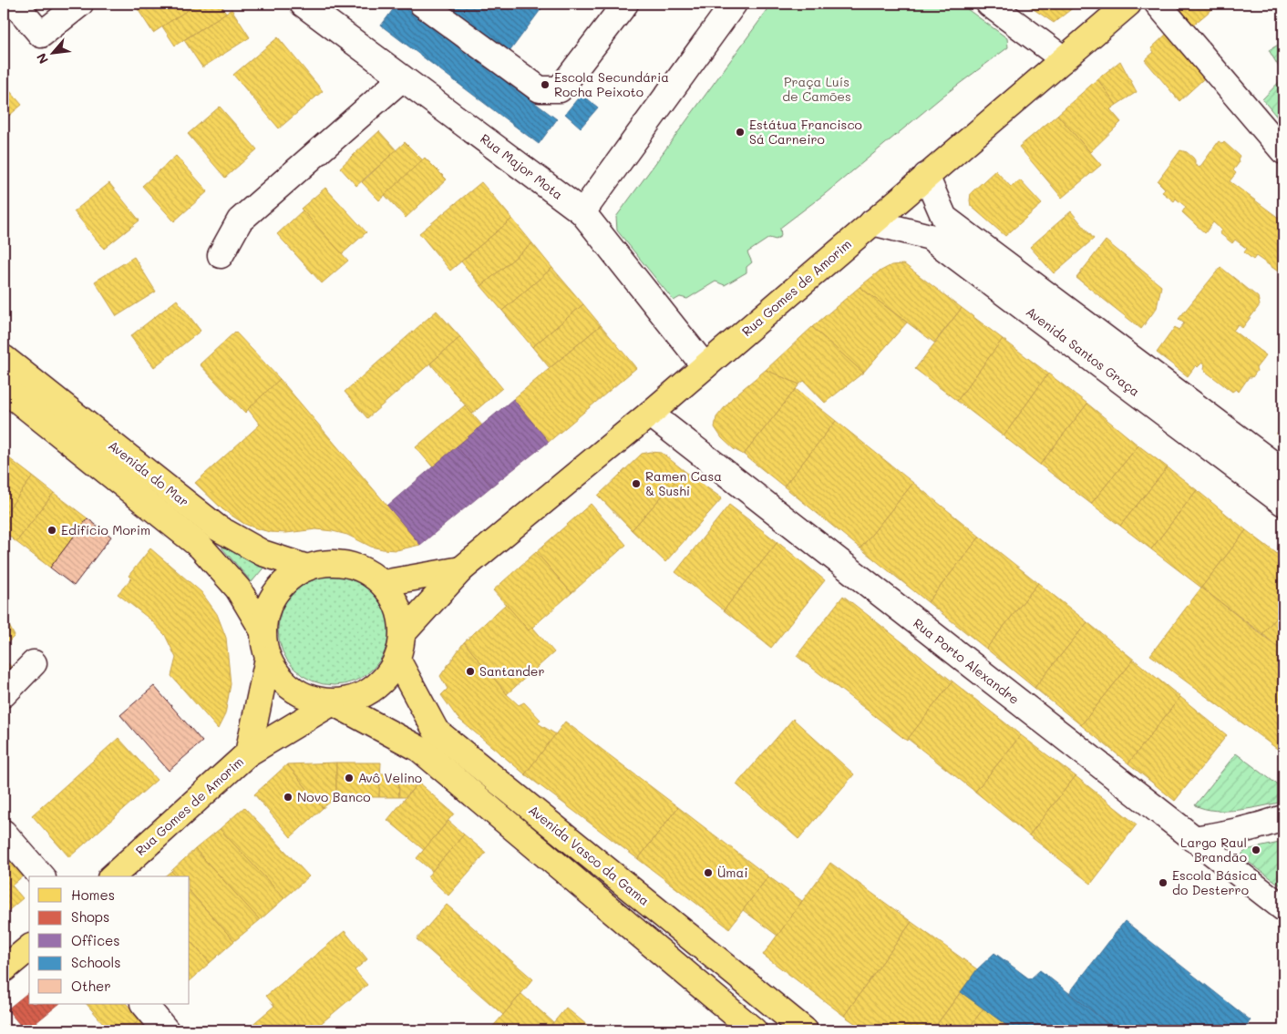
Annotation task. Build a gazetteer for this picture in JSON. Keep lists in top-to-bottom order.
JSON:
{
  "streets": {
    "main road": ["Rua Gomes de Amorim", "Avenida do Mar", "Avenida Vasco da Gama"],
    "street": ["Rua Major Mota", "Avenida Santos Graça", "Rua Porto Alexandre"]
  },
  "crossings": [
    ["Rua Major Mota", "Rua Gomes de Amorim"],
    ["Rua Gomes de Amorim", "Avenida Santos Graça"],
    ["Rua Gomes de Amorim", "Avenida do Mar"],
    ["Rua Gomes de Amorim", "Rua Porto Alexandre"],
    ["Rua Gomes de Amorim", "Avenida Vasco da Gama"],
    ["Avenida do Mar", "Avenida Vasco da Gama"]
  ],
  "parks": ["Praça Luís de Camões"],
  "places": [
    "Escola Secundária Rocha Peixoto",
    "Estátua Francisco Sá Carneiro",
    "Ramen Casa & Sushi",
    "Edifício Morim",
    "Santander",
    "Avô Velino",
    "Novo Banco",
    "Largo Raul Brandão",
    "Ümai",
    "Escola Básica do Desterro"
  ],
  "legend": [
    "Homes",
    "Shops",
    "Offices",
    "Schools",
    "Other"
  ],
  "north": "bottom left"
}
